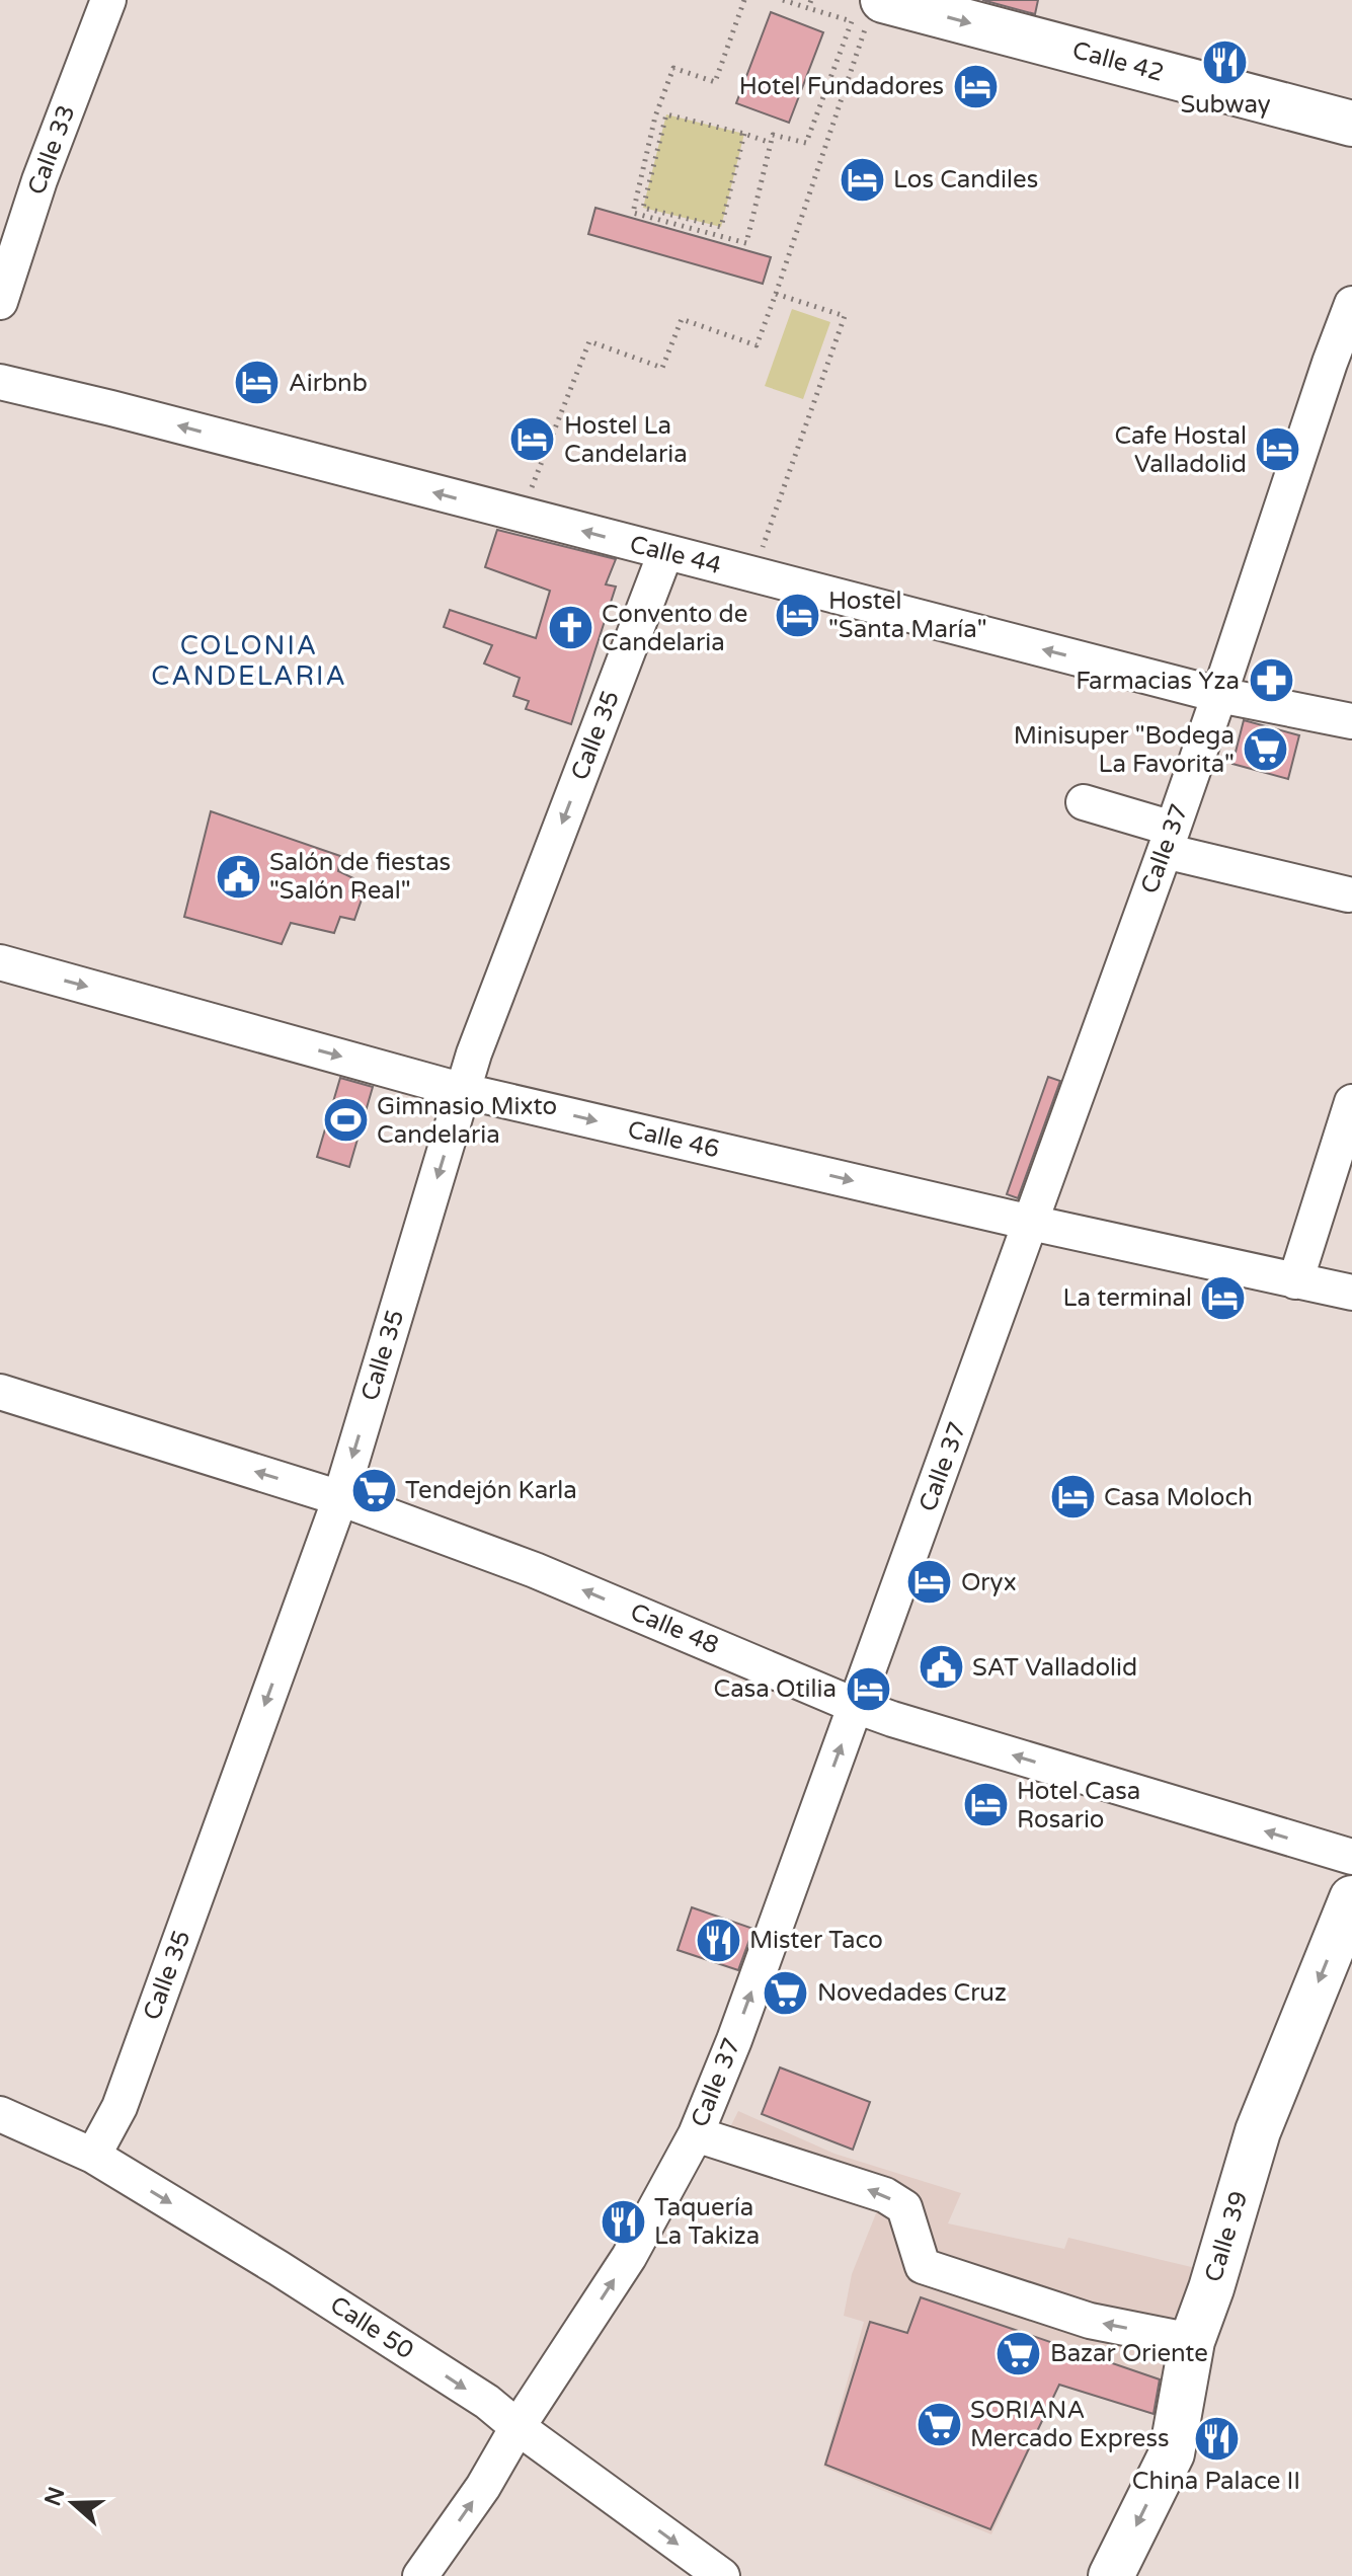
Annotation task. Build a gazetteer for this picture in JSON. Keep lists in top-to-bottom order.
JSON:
{
  "streets": {
    "main road": ["Calle 42", "Calle 39"],
    "street": [
      "Calle 33",
      "Calle 44",
      "Calle 35",
      "Calle 37",
      "Calle 46",
      "Calle 48",
      "Calle 50"
    ]
  },
  "crossings": [
    ["Calle 44", "Calle 35"],
    ["Calle 44", "Calle 37"],
    ["Calle 35", "Calle 46"],
    ["Calle 35", "Calle 48"],
    ["Calle 35", "Calle 50"],
    ["Calle 37", "Calle 46"],
    ["Calle 37", "Calle 48"],
    ["Calle 37", "Calle 50"]
  ],
  "one_way": [
    "Calle 42",
    "Calle 44",
    "Calle 35",
    "Calle 37",
    "Calle 46",
    "Calle 48",
    "Calle 39",
    "Calle 50"
  ],
  "districts": ["COLONIA CANDELARIA"],
  "places": {
    "restaurant": [
      "Subway",
      "Mister Taco",
      "Taquería La Takiza",
      "China Palace II"
    ],
    "hotel": [
      "Hotel Fundadores",
      "Los Candiles",
      "Airbnb",
      "Hostel La Candelaria",
      "Cafe Hostal Valladolid",
      "Hostel \"Santa María\"",
      "La terminal",
      "Casa Moloch",
      "Oryx",
      "Casa Otilia",
      "Hotel Casa Rosario"
    ],
    "church": ["Convento de Candelaria"],
    "pharmacy": ["Farmacias Yza"],
    "supermarket": [
      "Minisuper \"Bodega La Favorita\"",
      "Tendejón Karla",
      "Novedades Cruz",
      "Bazar Oriente",
      "SORIANA Mercado Express"
    ],
    "public building": ["Salón de fiestas \"Salón Real\"", "SAT Valladolid"],
    "sports": ["Gimnasio Mixto Candelaria"]
  },
  "north": "left"
}
